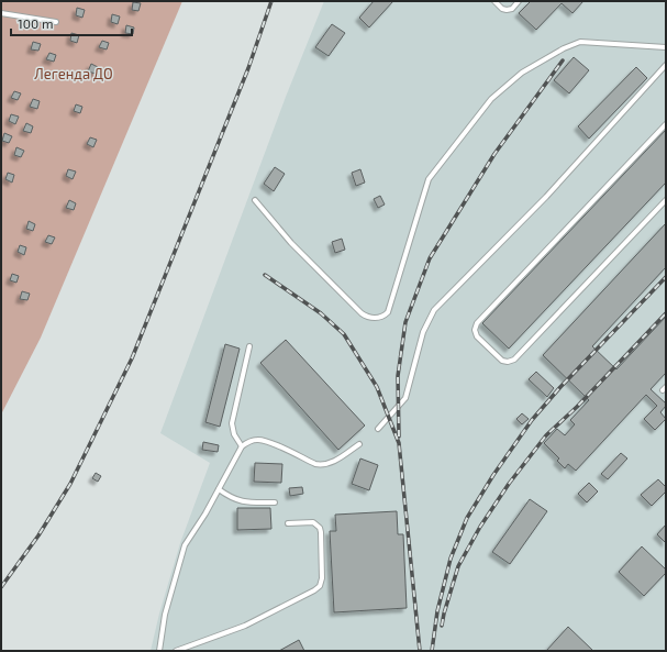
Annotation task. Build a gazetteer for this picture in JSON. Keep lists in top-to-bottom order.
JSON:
{
  "parks": ["Легенда ДО"],
  "scale_bar": "100 m"
}
